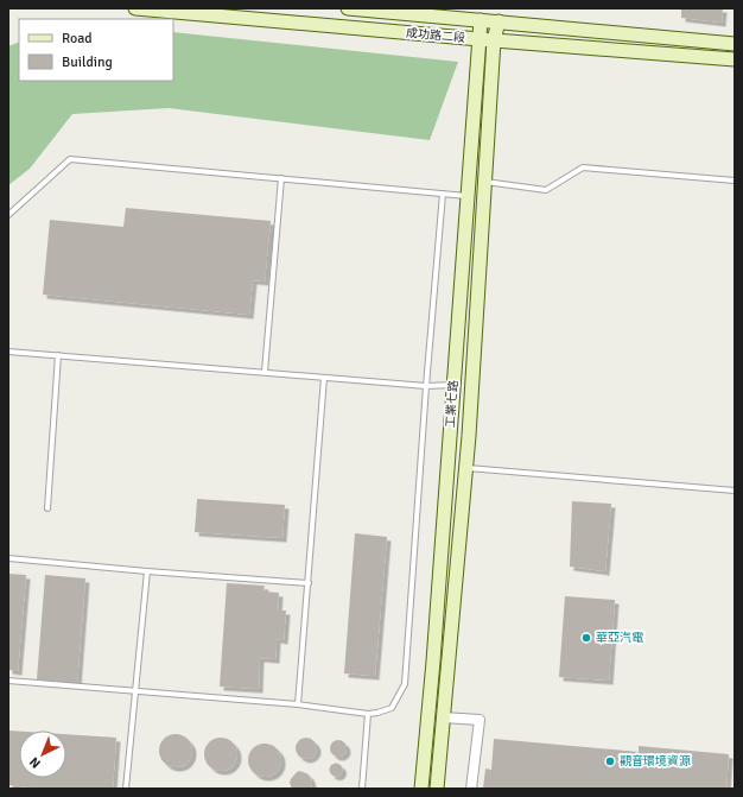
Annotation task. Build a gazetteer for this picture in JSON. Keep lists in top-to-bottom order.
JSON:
{
  "streets": {
    "street": ["成功路二段", "工業七路"]
  },
  "crossings": [
    ["成功路二段", "工業七路"]
  ],
  "places": ["華亞汽電", "觀音環境資源"],
  "legend": ["Road", "Building"],
  "north": "bottom left"
}
